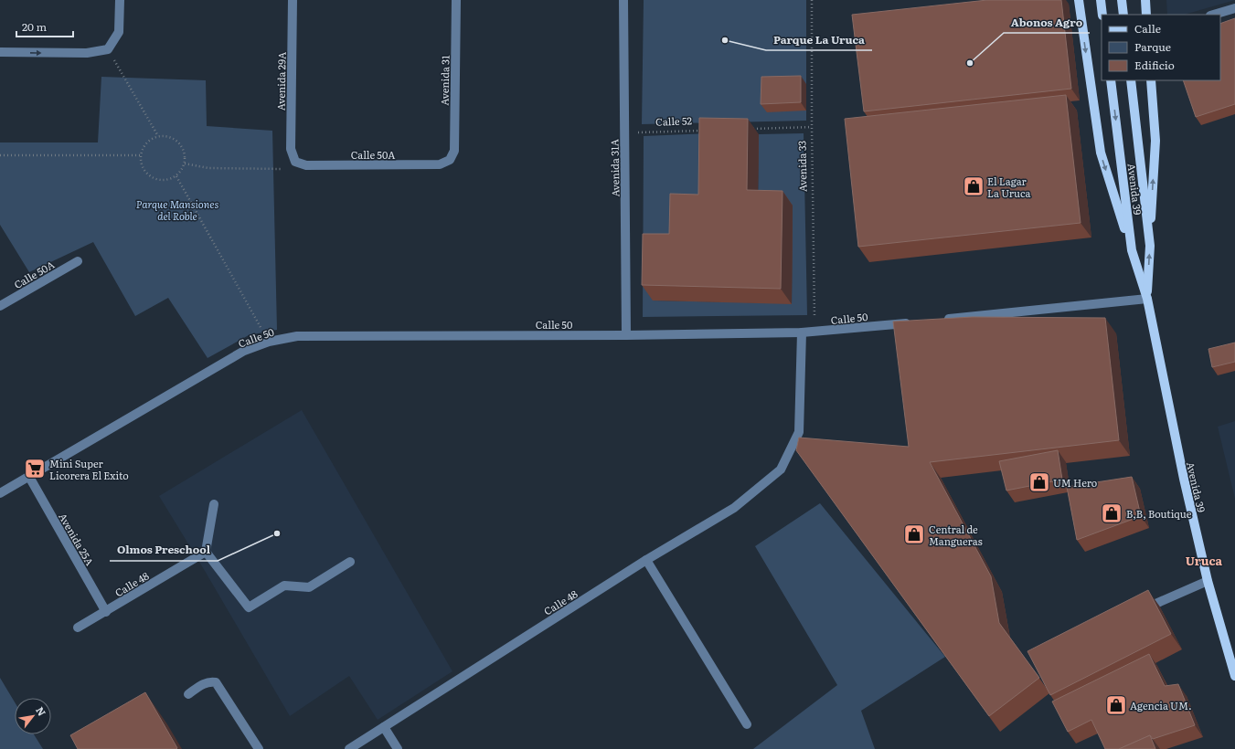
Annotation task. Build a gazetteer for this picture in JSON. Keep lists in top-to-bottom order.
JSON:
{
  "streets": {
    "main road": ["Avenida 39"],
    "street": [
      "Avenida 31",
      "Avenida 29A",
      "Calle 50A",
      "Avenida 31A",
      "Calle 50",
      "Avenida 25A",
      "Calle 48"
    ],
    "path": ["Calle 52", "Avenida 33"]
  },
  "crossings": [
    ["Avenida 31", "Calle 50A"],
    ["Avenida 29A", "Calle 50A"],
    ["Calle 52", "Avenida 31A"],
    ["Avenida 33", "Calle 50"],
    ["Avenida 31A", "Calle 50"],
    ["Calle 50", "Avenida 25A"],
    ["Calle 50", "Calle 48"],
    ["Avenida 25A", "Calle 48"]
  ],
  "districts": ["Uruca"],
  "parks": ["Parque Mansiones del Roble"],
  "places": {
    "other": ["Parque La Uruca", "Abonos Agro", "Olmos Preschool"],
    "shop": [
      "El Lagar La Uruca",
      "UM Hero",
      "B,B, Boutique",
      "Central de Mangueras",
      "Agencia UM."
    ],
    "supermarket": ["Mini Super Licorera El Exito"]
  },
  "legend": ["Calle", "Parque", "Edificio"],
  "scale_bar": "20 m",
  "north": "top right"
}
